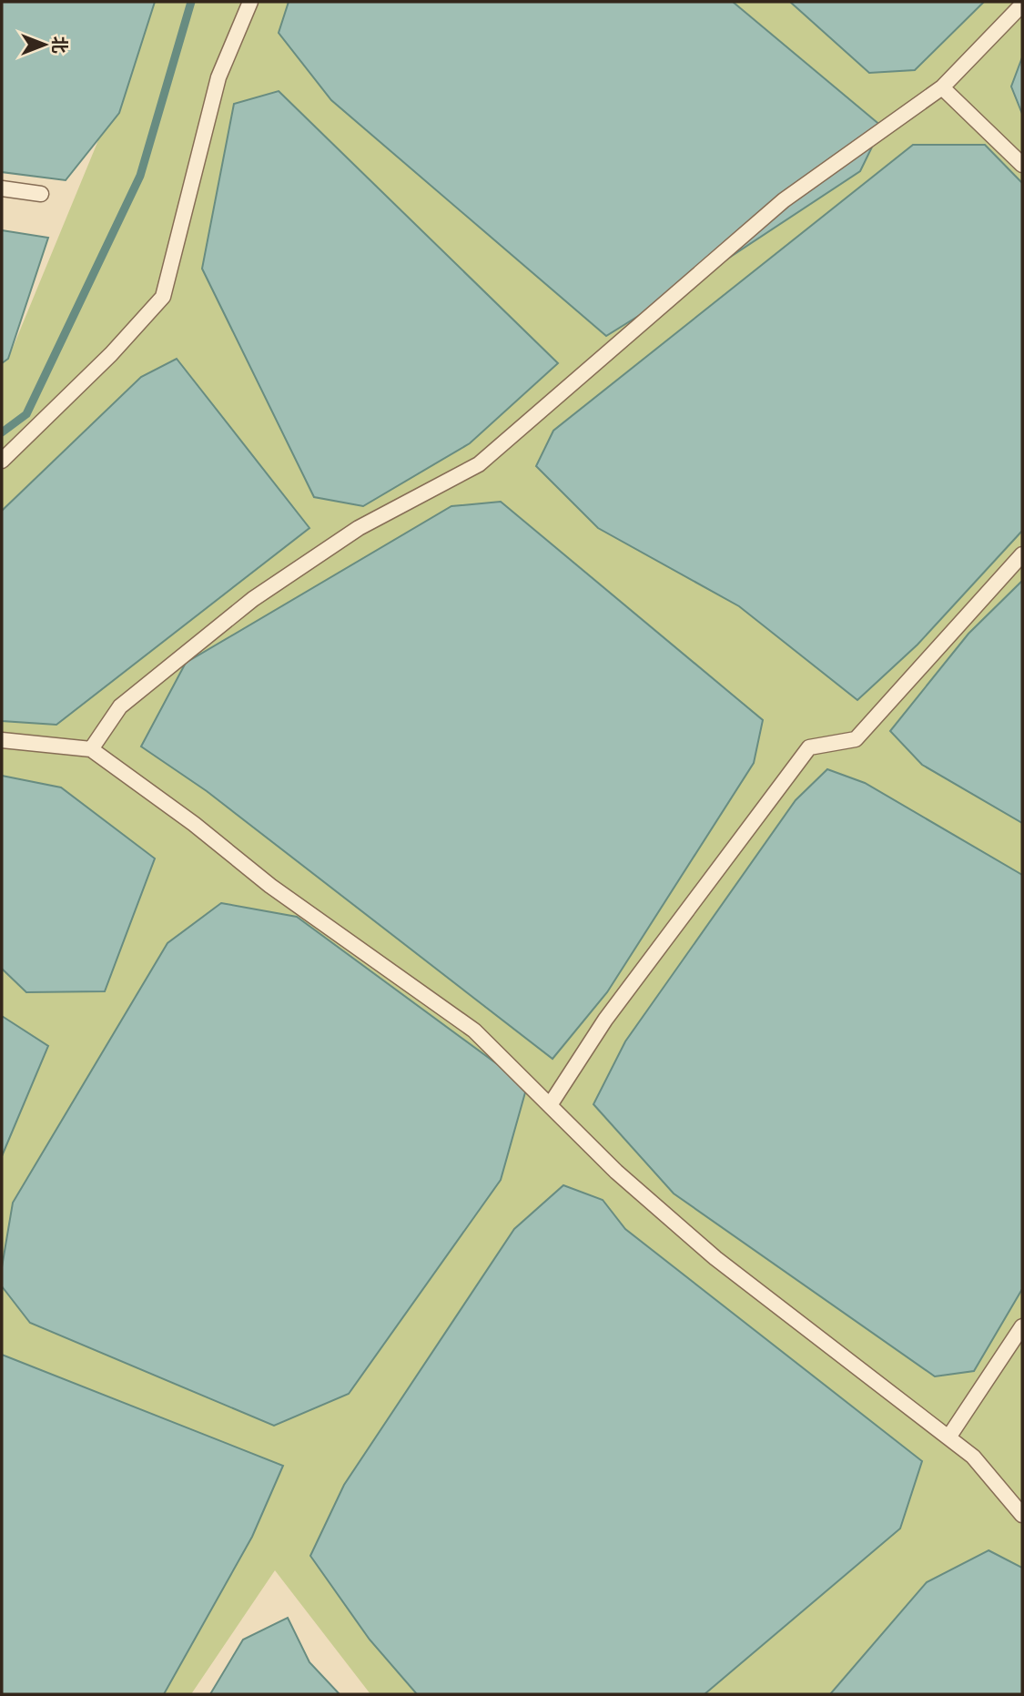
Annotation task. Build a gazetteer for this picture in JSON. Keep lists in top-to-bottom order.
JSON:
{
  "north": "right"
}
